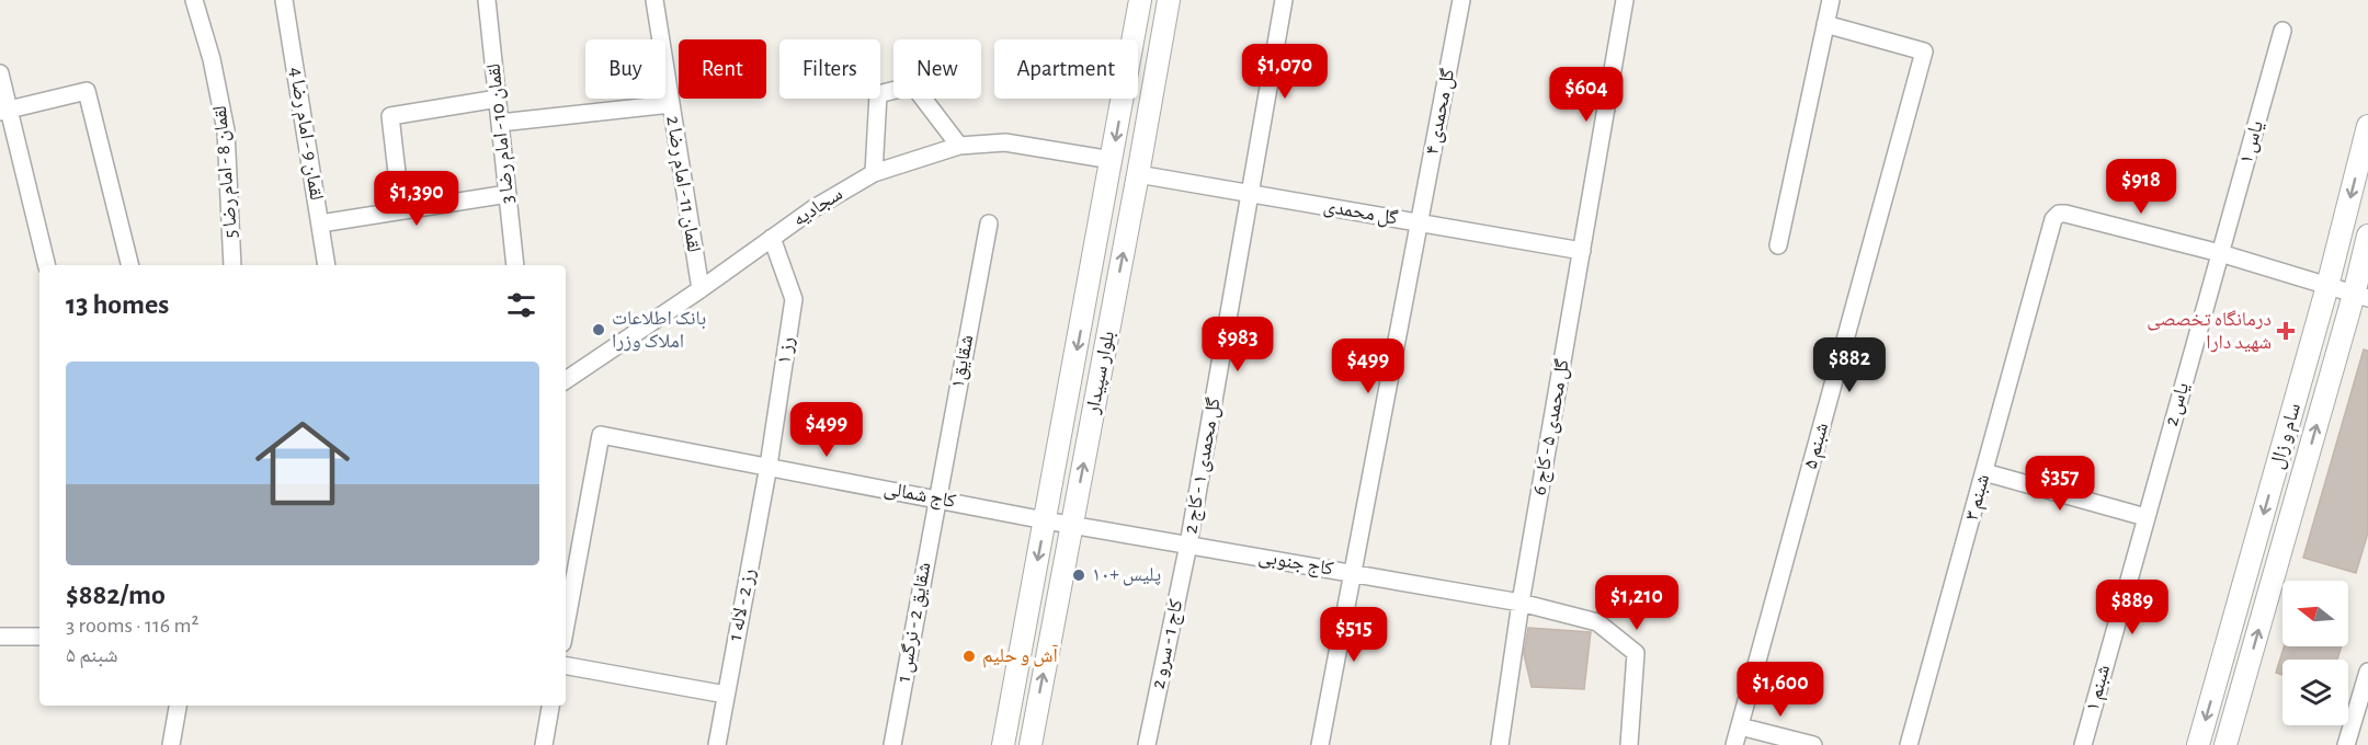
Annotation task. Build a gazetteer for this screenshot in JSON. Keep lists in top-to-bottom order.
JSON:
{
  "streets": {
    "street": [
      "گل محمدی ۴",
      "لقمان 9 - امام رضا 4",
      "لقمان 10 - امام رضا 3",
      "یاس ۱",
      "لقمان 8 - امام رضا 5",
      "لقمان 11 - امام رضا 2",
      "سجادیه",
      "گل محمدی",
      "رز ۱",
      "شقایق۱",
      "بلوار سپیدار",
      "یاس 2",
      "گل محمدی ۵ - کاج 6",
      "سام و زال",
      "شبنم ۵",
      "گل محمدی ۱ - کاج 2",
      "کاج شمالی",
      "شبنم ۳",
      "کاج جنوبی",
      "رز 2 - لاله 1",
      "شقایق 2 - نرگس 1",
      "کاج 1 - سرو 2",
      "شبنم ۱"
    ]
  },
  "crossings": [
    ["گل محمدی ۴", "گل محمدی"],
    ["گل محمدی ۴", "کاج جنوبی"],
    ["یاس ۱", "یاس 2"],
    ["یاس ۱", "شبنم ۳"],
    ["لقمان 11 - امام رضا 2", "سجادیه"],
    ["سجادیه", "رز ۱"],
    ["سجادیه", "بلوار سپیدار"],
    ["گل محمدی", "بلوار سپیدار"],
    ["گل محمدی", "گل محمدی ۵ - کاج 6"],
    ["گل محمدی", "گل محمدی ۱ - کاج 2"],
    ["رز ۱", "کاج شمالی"],
    ["رز ۱", "رز 2 - لاله 1"],
    ["شقایق۱", "کاج شمالی"],
    ["شقایق۱", "شقایق 2 - نرگس 1"],
    ["بلوار سپیدار", "کاج شمالی"],
    ["بلوار سپیدار", "کاج جنوبی"],
    ["یاس 2", "شبنم ۳"],
    ["یاس 2", "شبنم ۱"],
    ["گل محمدی ۵ - کاج 6", "کاج جنوبی"],
    ["گل محمدی ۱ - کاج 2", "کاج جنوبی"],
    ["گل محمدی ۱ - کاج 2", "کاج 1 - سرو 2"],
    ["کاج شمالی", "کاج جنوبی"],
    ["کاج شمالی", "رز 2 - لاله 1"],
    ["کاج شمالی", "شقایق 2 - نرگس 1"],
    ["کاج جنوبی", "کاج 1 - سرو 2"]
  ],
  "places": {
    "other": ["بانک اطلاعات املاک وزرا", "پلیس +۱۰", "آش و حلیم"],
    "health": ["درمانگاه تخصصى شهید دارا"]
  },
  "north": "left",
  "page": {
    "chip": [
      "Buy",
      "Rent",
      "Filters",
      "New",
      "Apartment"
    ],
    "price": [
      "$1,070",
      "$604",
      "$918",
      "$1,390",
      "$983",
      "$882",
      "$499",
      "$499",
      "$357",
      "$1,210",
      "$889",
      "$515",
      "$1,600"
    ],
    "heading": "13 homes",
    "list": [
      {
        "name": "$882/mo",
        "note": "3 rooms · 116 m² · شبنم ۵"
      }
    ]
  }
}
